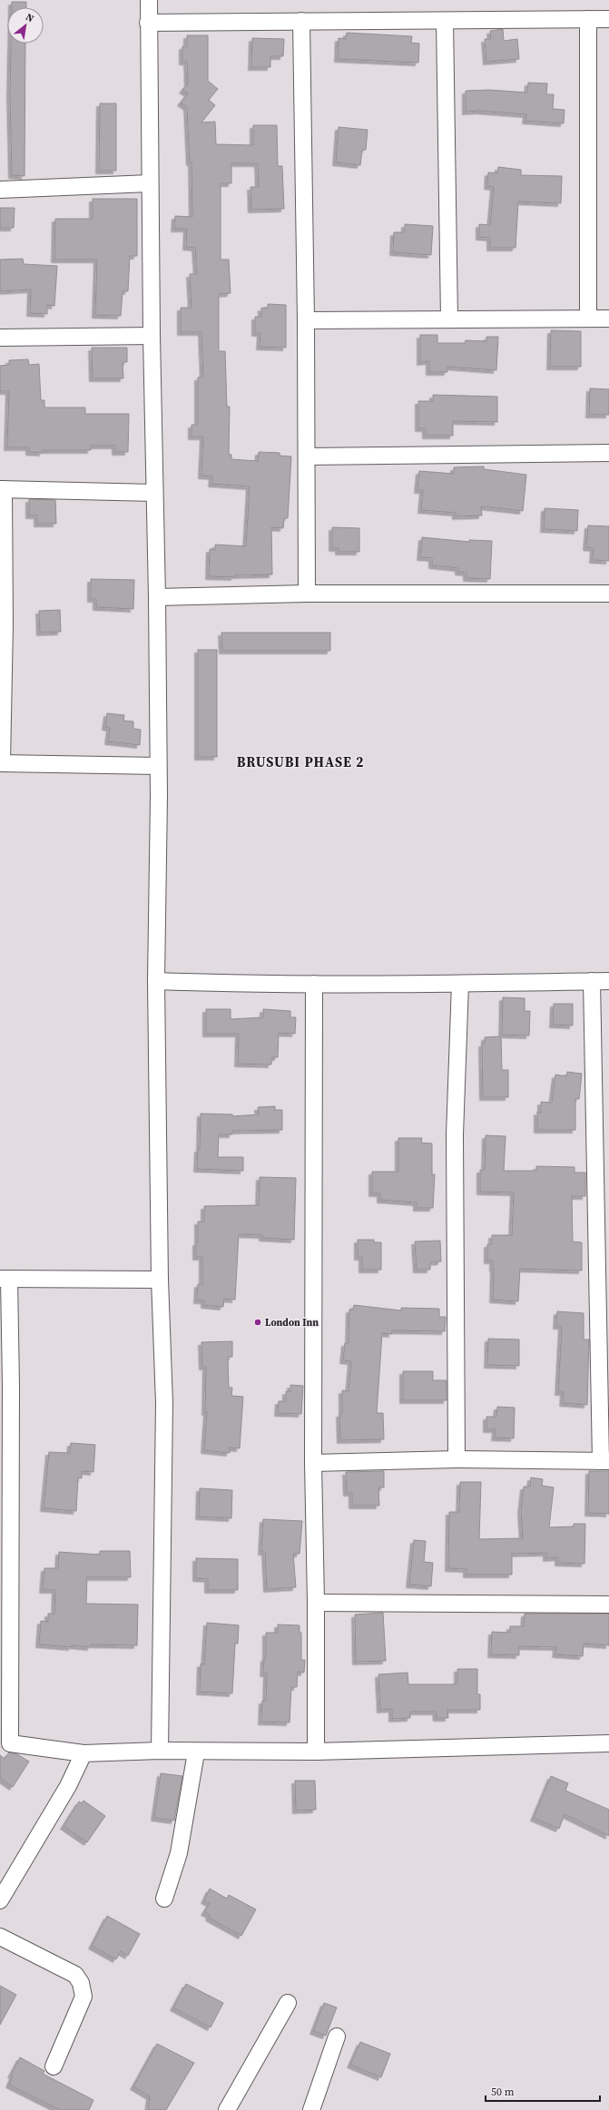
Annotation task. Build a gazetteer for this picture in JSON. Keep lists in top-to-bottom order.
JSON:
{
  "districts": ["BRUSUBI PHASE 2"],
  "places": ["London Inn"],
  "scale_bar": "50 m",
  "north": "top right"
}
